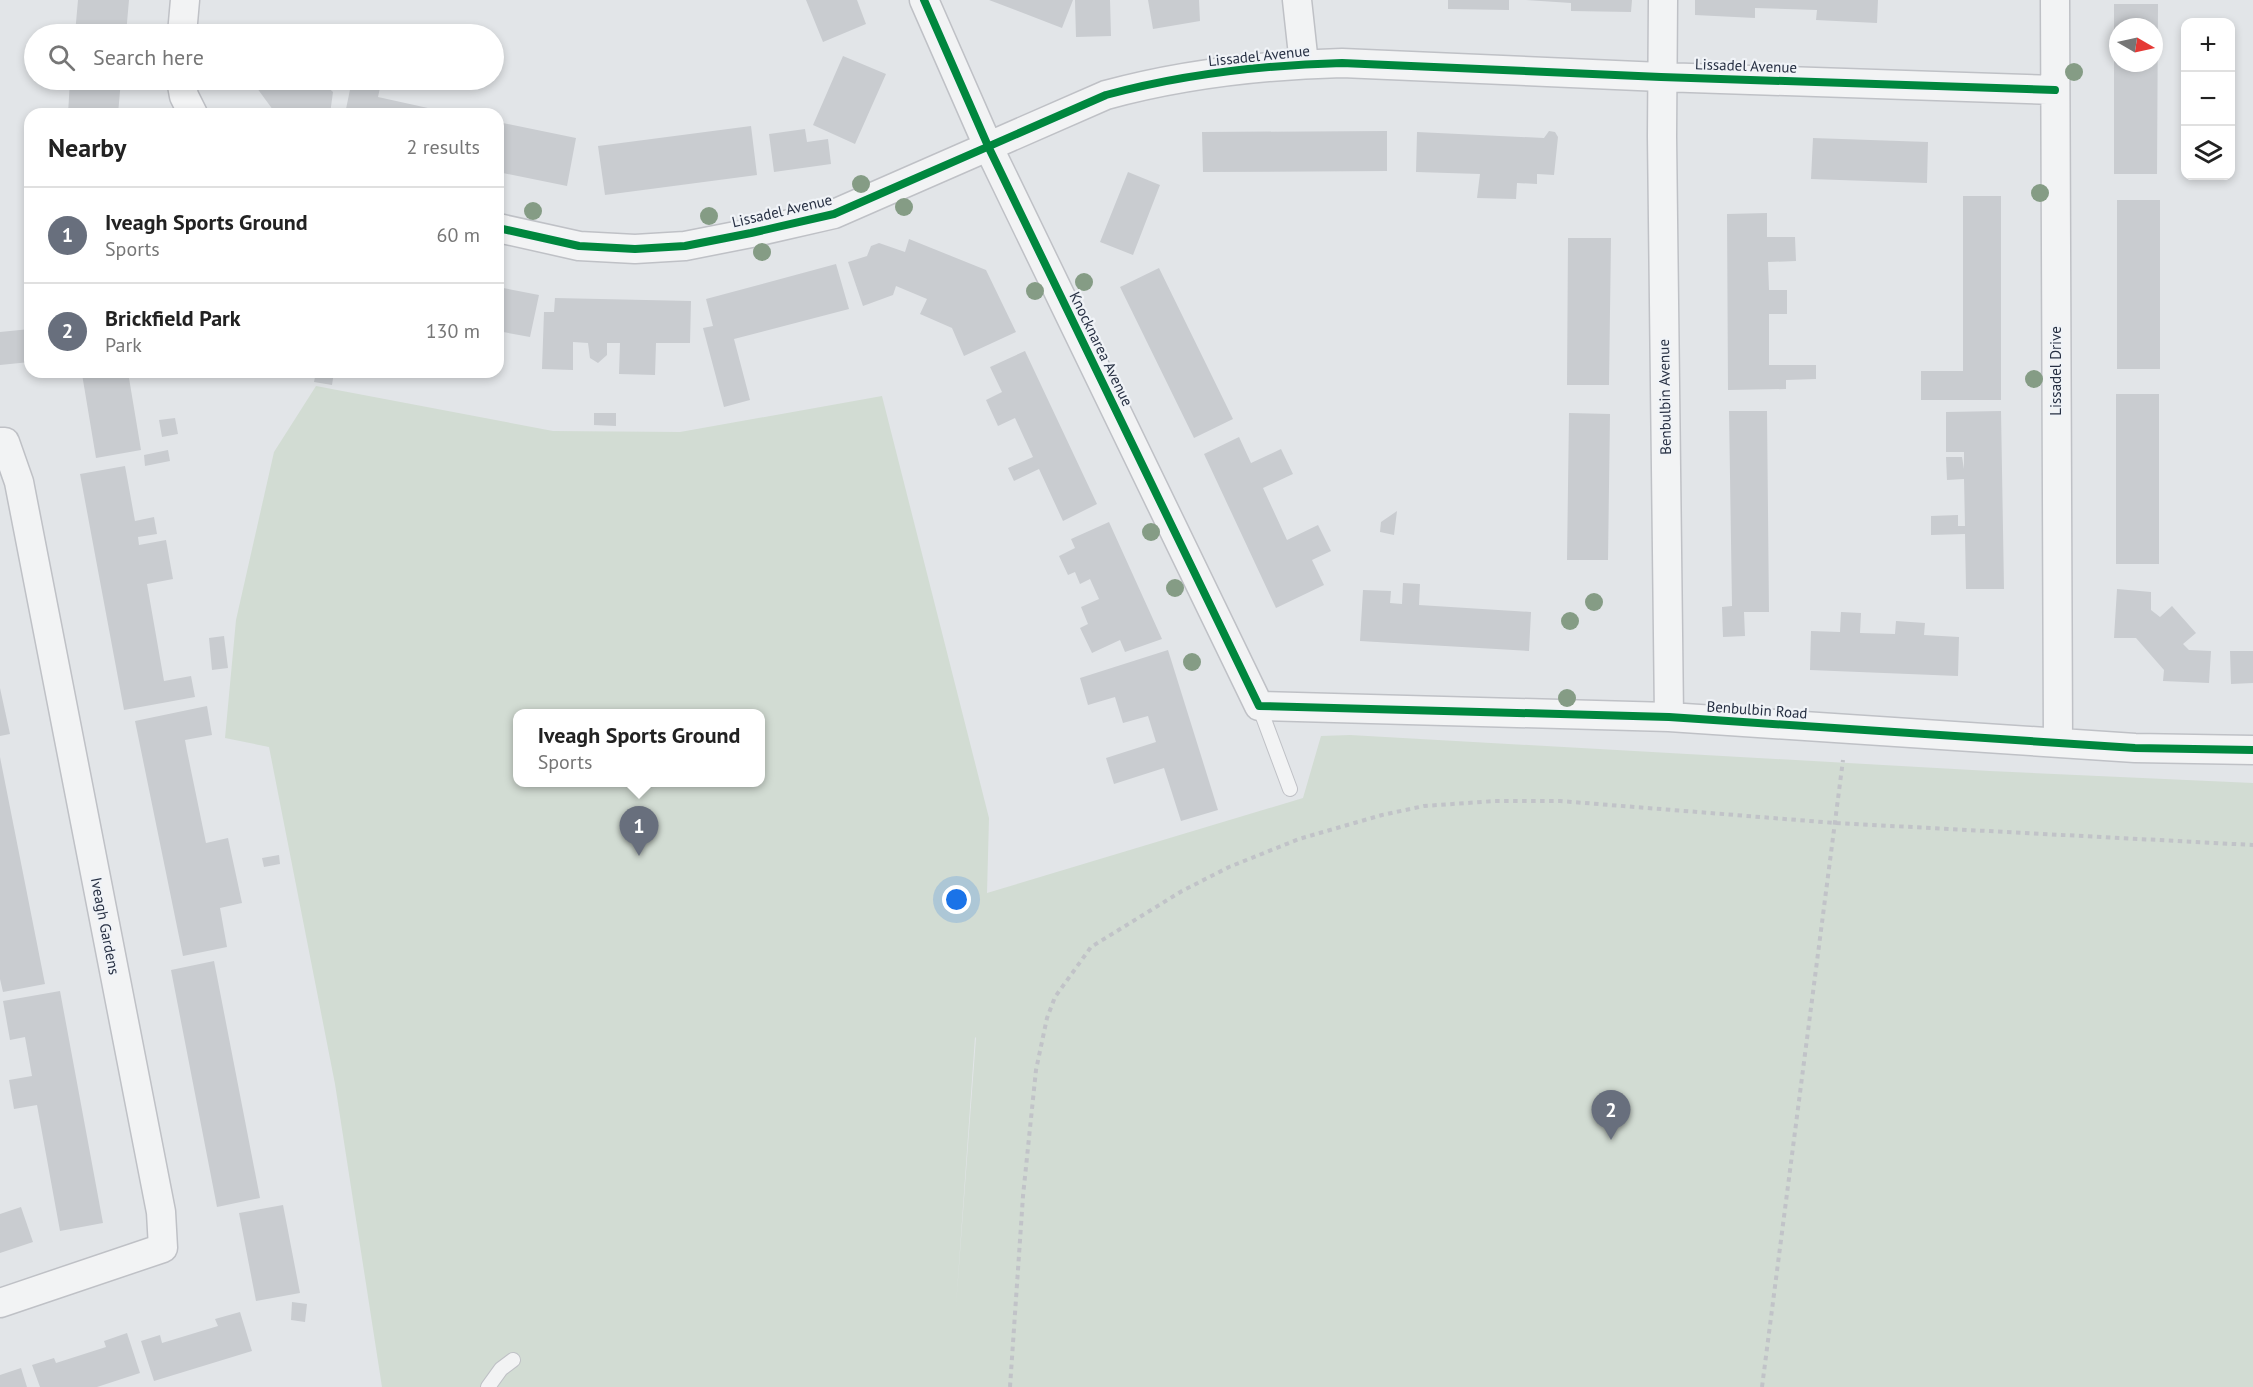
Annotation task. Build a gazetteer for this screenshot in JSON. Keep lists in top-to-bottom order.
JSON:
{
  "streets": {
    "street": [
      "Lissadel Avenue",
      "Knocknarea Avenue",
      "Lissadel Drive",
      "Benbulbin Avenue",
      "Benbulbin Road",
      "Iveagh Gardens"
    ]
  },
  "crossings": [
    ["Lissadel Avenue", "Knocknarea Avenue"],
    ["Lissadel Avenue", "Lissadel Drive"],
    ["Lissadel Avenue", "Benbulbin Avenue"],
    ["Knocknarea Avenue", "Benbulbin Road"],
    ["Lissadel Drive", "Benbulbin Road"],
    ["Benbulbin Avenue", "Benbulbin Road"]
  ],
  "north": "right",
  "page": {
    "map_buttons": ["+", "−"],
    "search": "Search here",
    "heading": ["Nearby", "2 results"],
    "list": [
      {
        "mark": "1",
        "name": "Iveagh Sports Ground",
        "note": "Sports",
        "value": "60 m"
      },
      {
        "mark": "2",
        "name": "Brickfield Park",
        "note": "Park",
        "value": "130 m"
      }
    ],
    "popup": ["Iveagh Sports Ground", "Sports"],
    "pins": ["1", "2"]
  }
}
